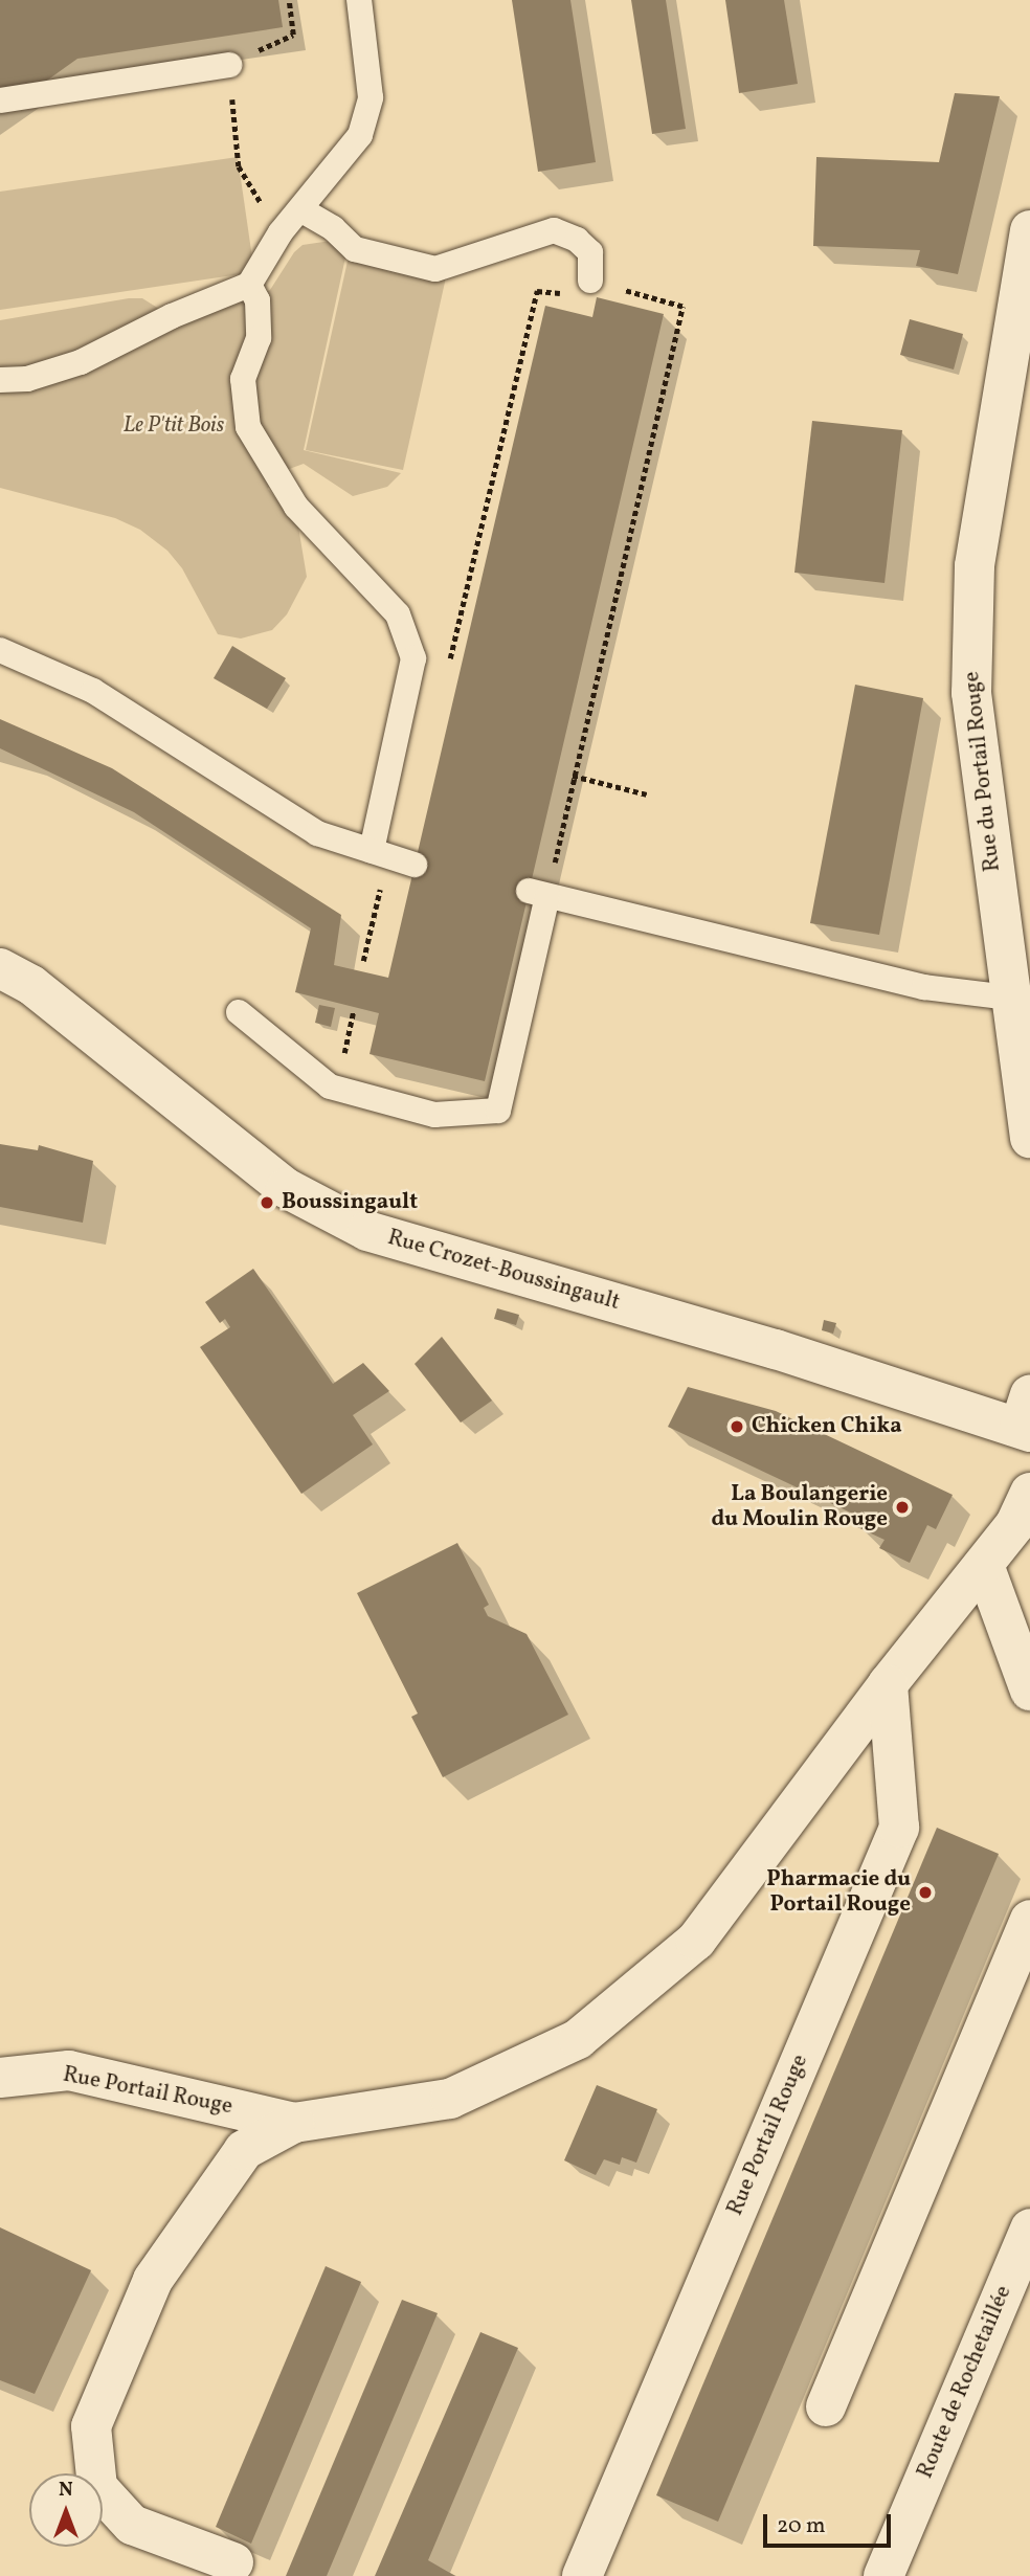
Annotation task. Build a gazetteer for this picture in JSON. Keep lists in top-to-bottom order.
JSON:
{
  "streets": {
    "street": [
      "Rue du Portail Rouge",
      "Rue Crozet-Boussingault",
      "Rue Portail Rouge",
      "Route de Rochetaillée"
    ]
  },
  "parks": ["Le P'tit Bois"],
  "places": [
    "Boussingault",
    "Chicken Chika",
    "La Boulangerie du Moulin Rouge",
    "Pharmacie du Portail Rouge"
  ],
  "scale_bar": "20 m",
  "north": "top"
}
